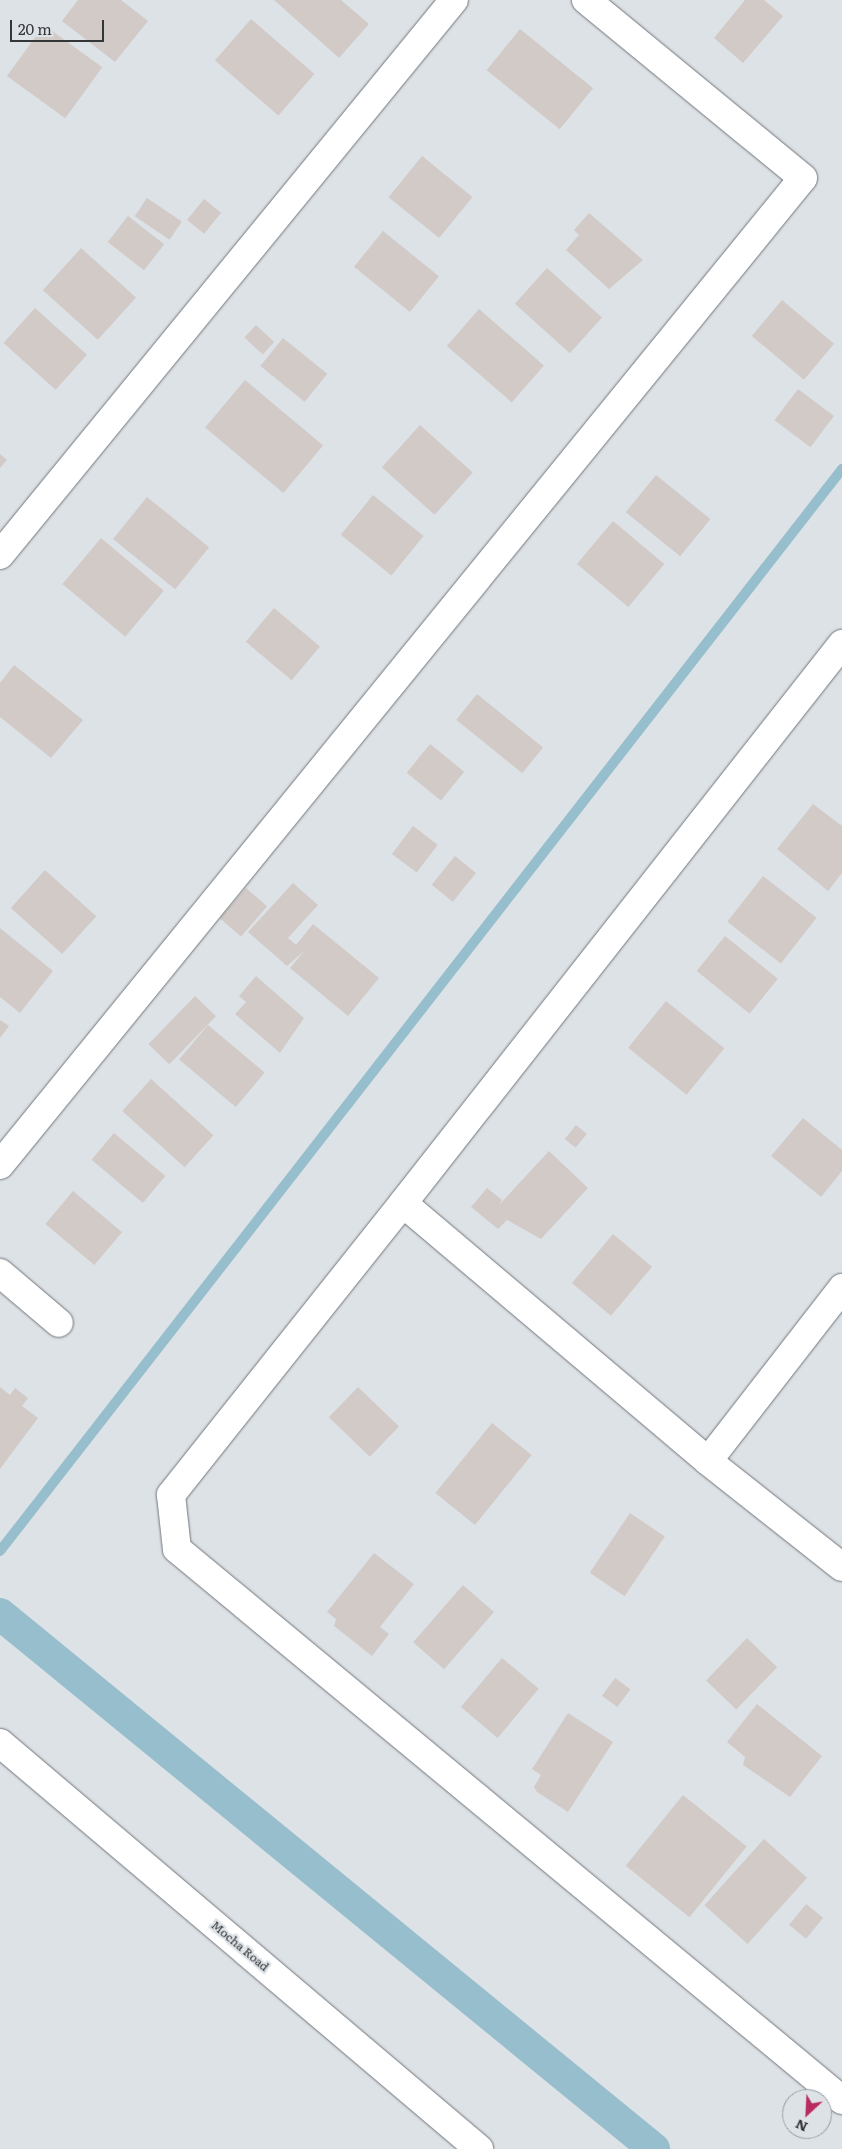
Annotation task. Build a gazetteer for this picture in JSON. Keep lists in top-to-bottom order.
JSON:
{
  "streets": {
    "street": ["Mocha Road"]
  },
  "scale_bar": "20 m",
  "north": "bottom left"
}
